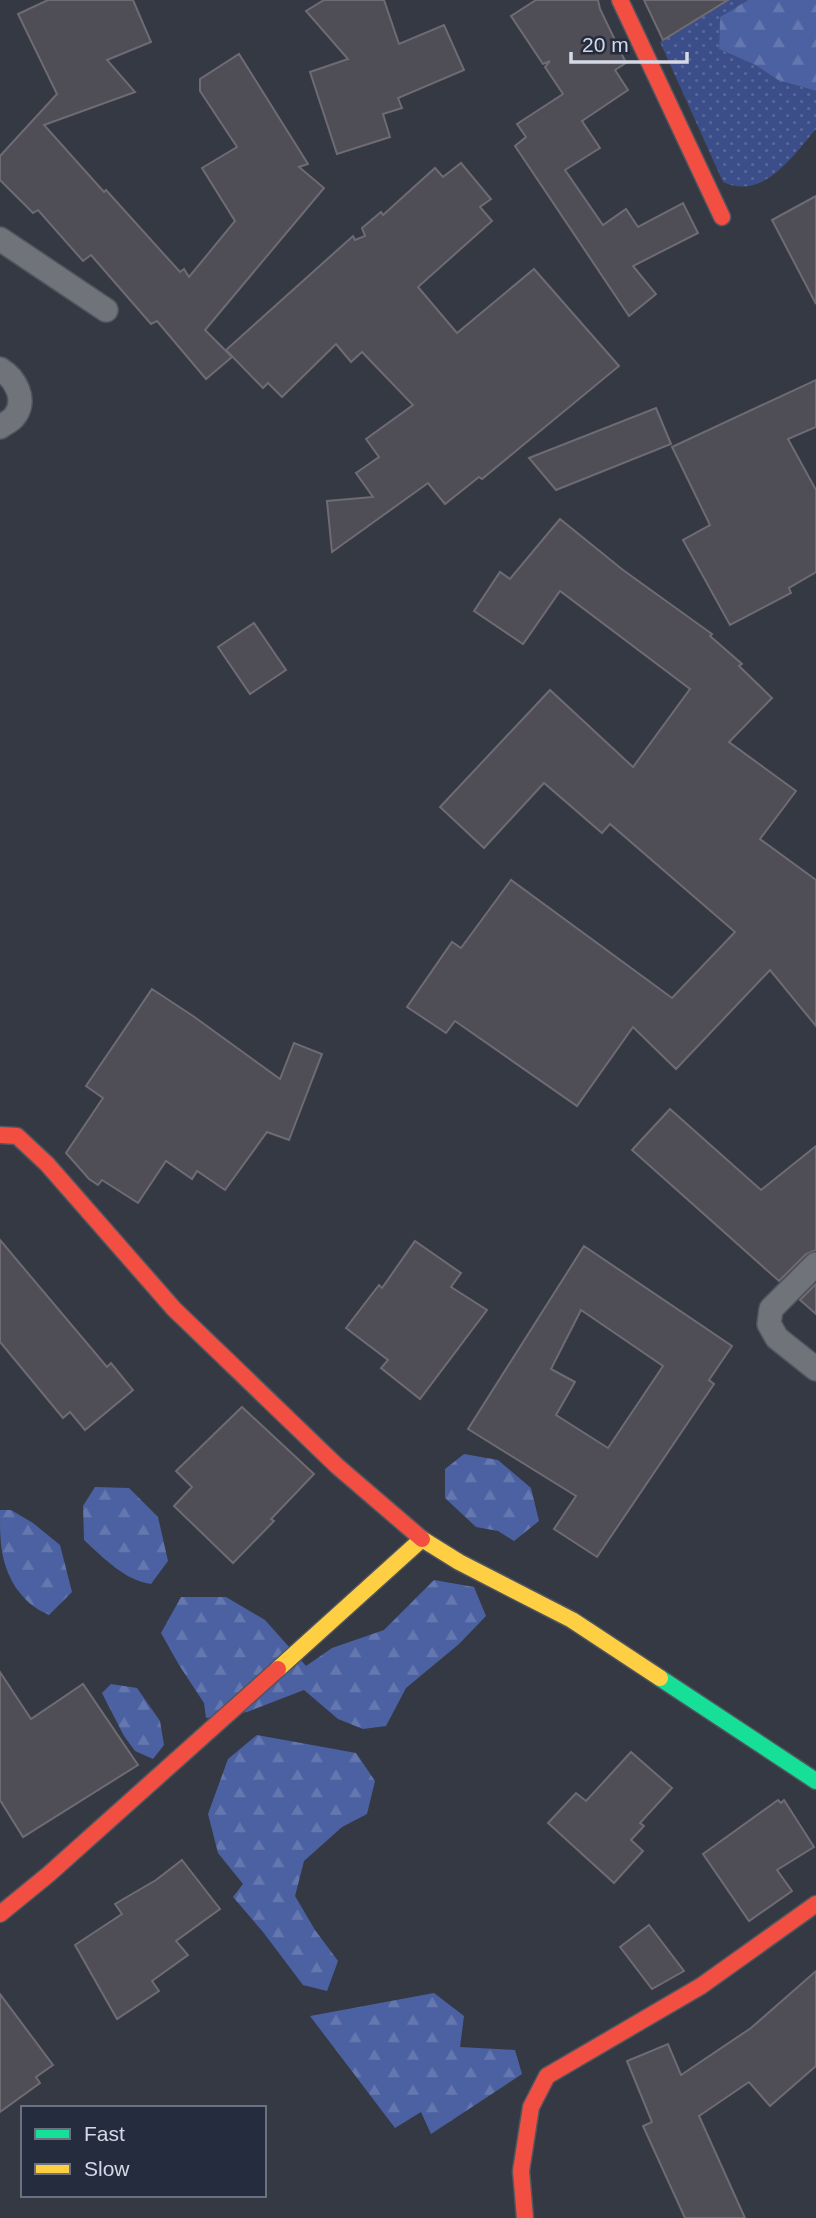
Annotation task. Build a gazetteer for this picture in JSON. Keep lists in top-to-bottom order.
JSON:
{
  "legend": ["Fast", "Slow"],
  "scale_bar": "20 m"
}
